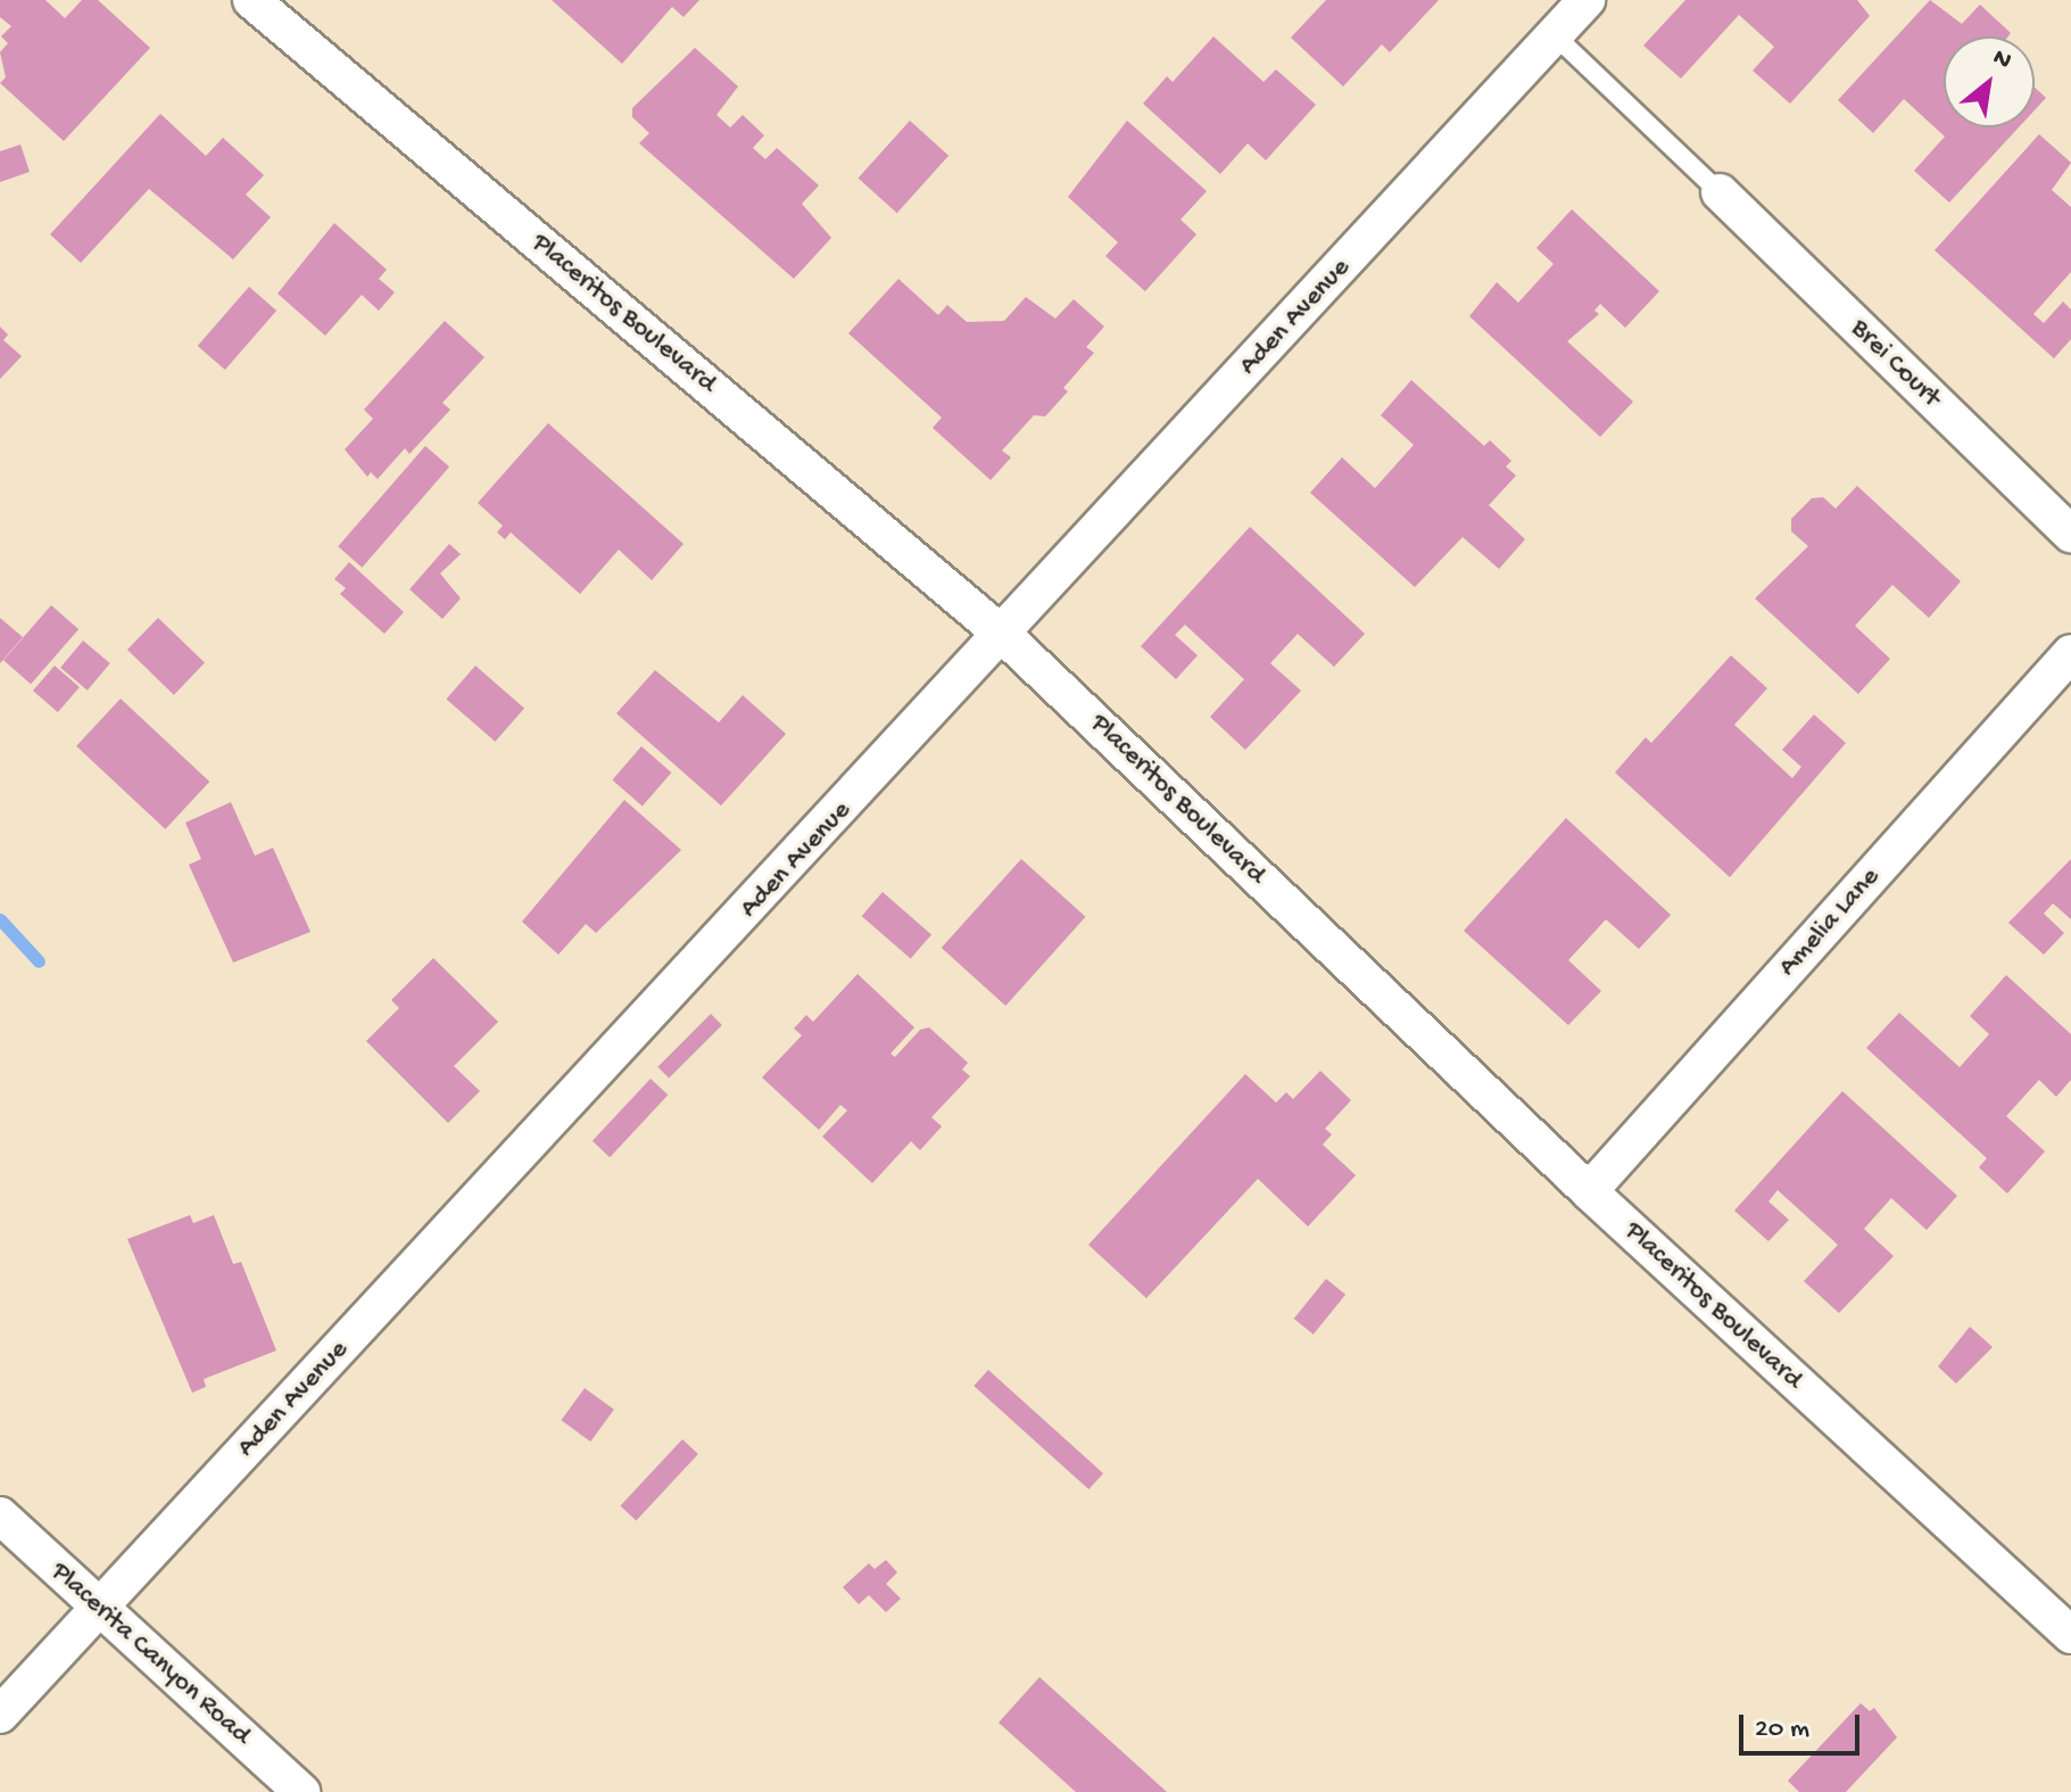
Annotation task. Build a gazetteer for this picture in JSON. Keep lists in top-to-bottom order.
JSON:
{
  "streets": {
    "street": [
      "Placeritos Boulevard",
      "Aden Avenue",
      "Brei Court",
      "Amelia Lane",
      "Placerita Canyon Road"
    ]
  },
  "crossings": [
    ["Placeritos Boulevard", "Aden Avenue"],
    ["Placeritos Boulevard", "Amelia Lane"],
    ["Aden Avenue", "Placerita Canyon Road"]
  ],
  "scale_bar": "20 m",
  "north": "top right"
}
